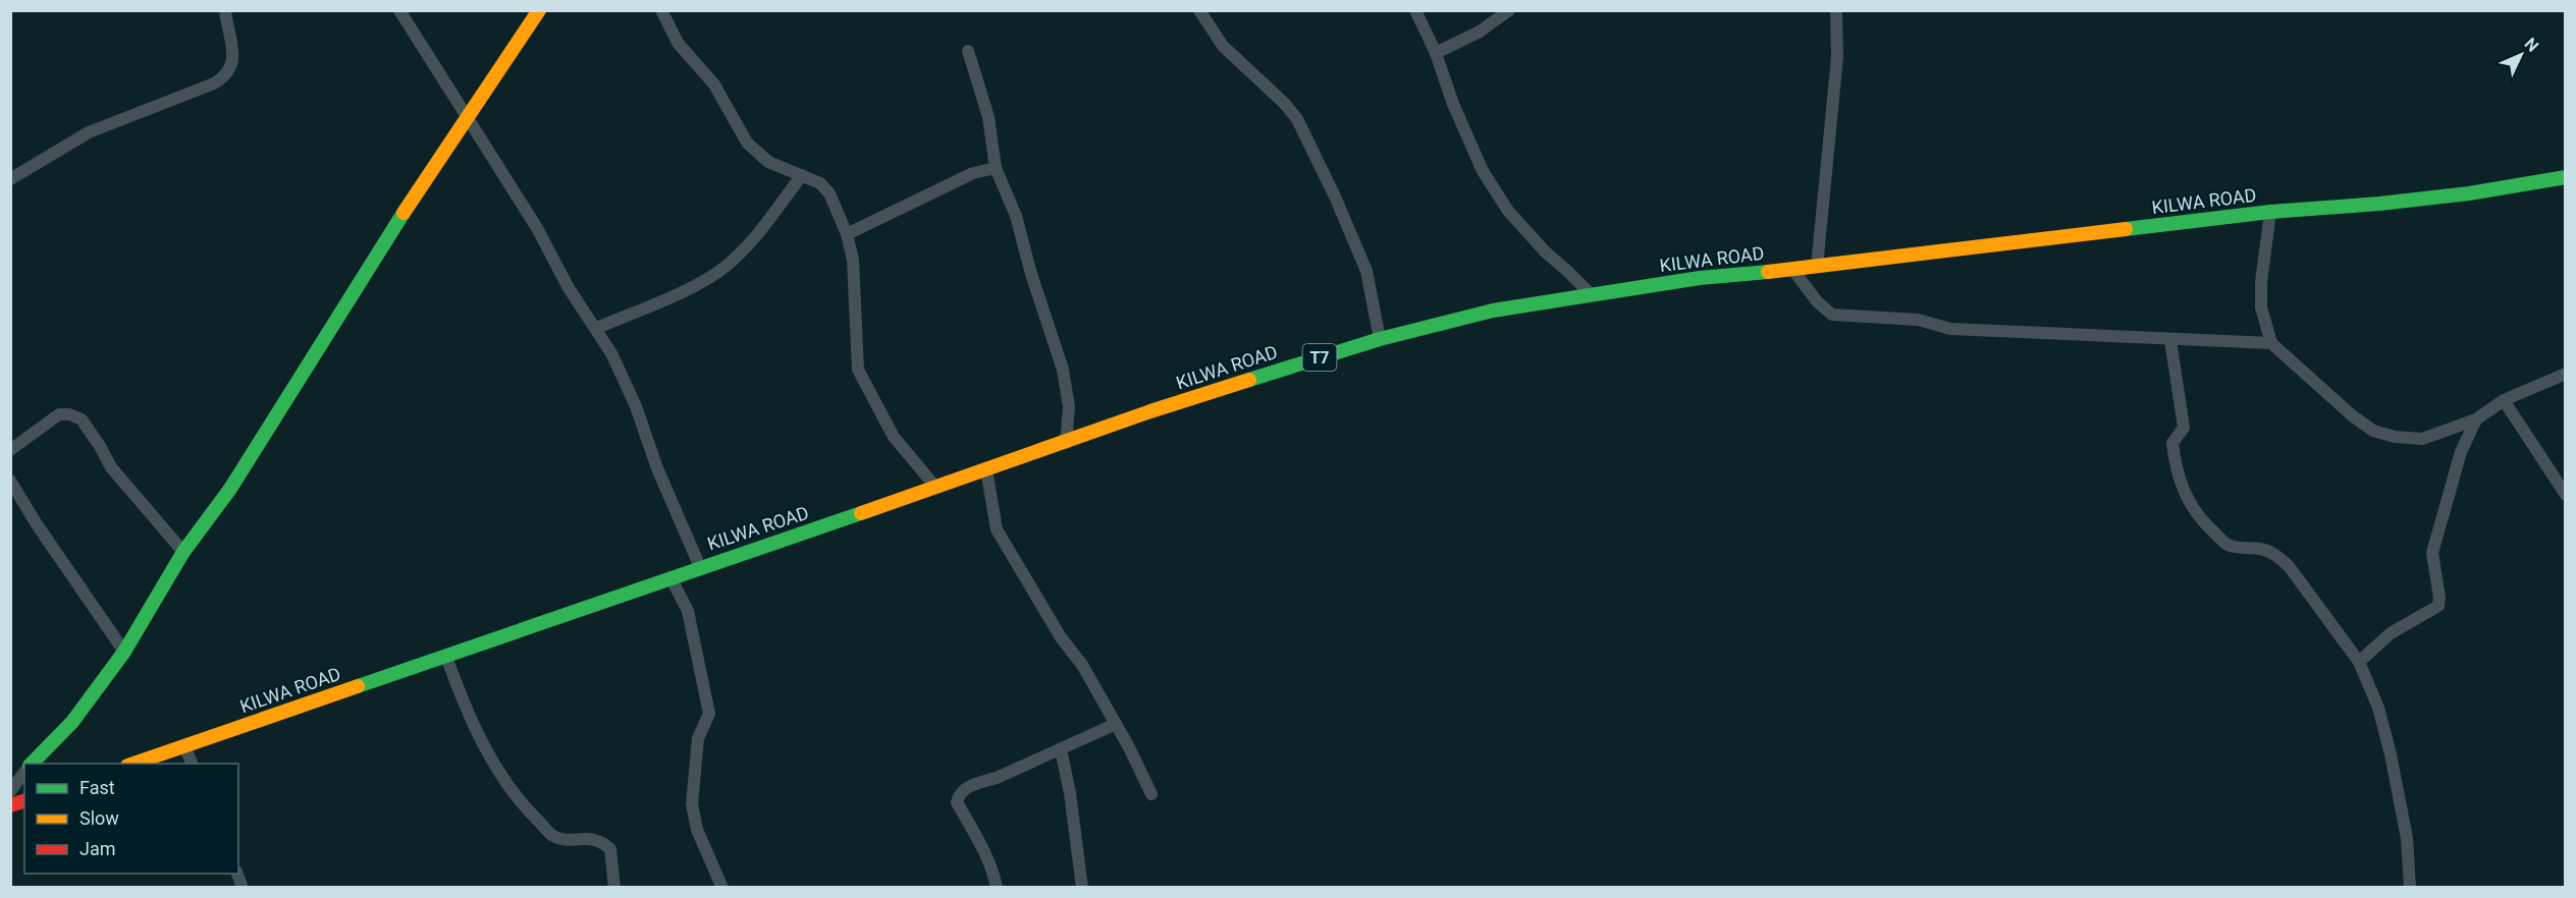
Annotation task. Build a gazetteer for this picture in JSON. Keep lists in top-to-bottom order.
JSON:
{
  "streets": {
    "main road": ["KILWA ROAD", "T7"]
  },
  "legend": ["Fast", "Slow", "Jam"],
  "north": "top right"
}
